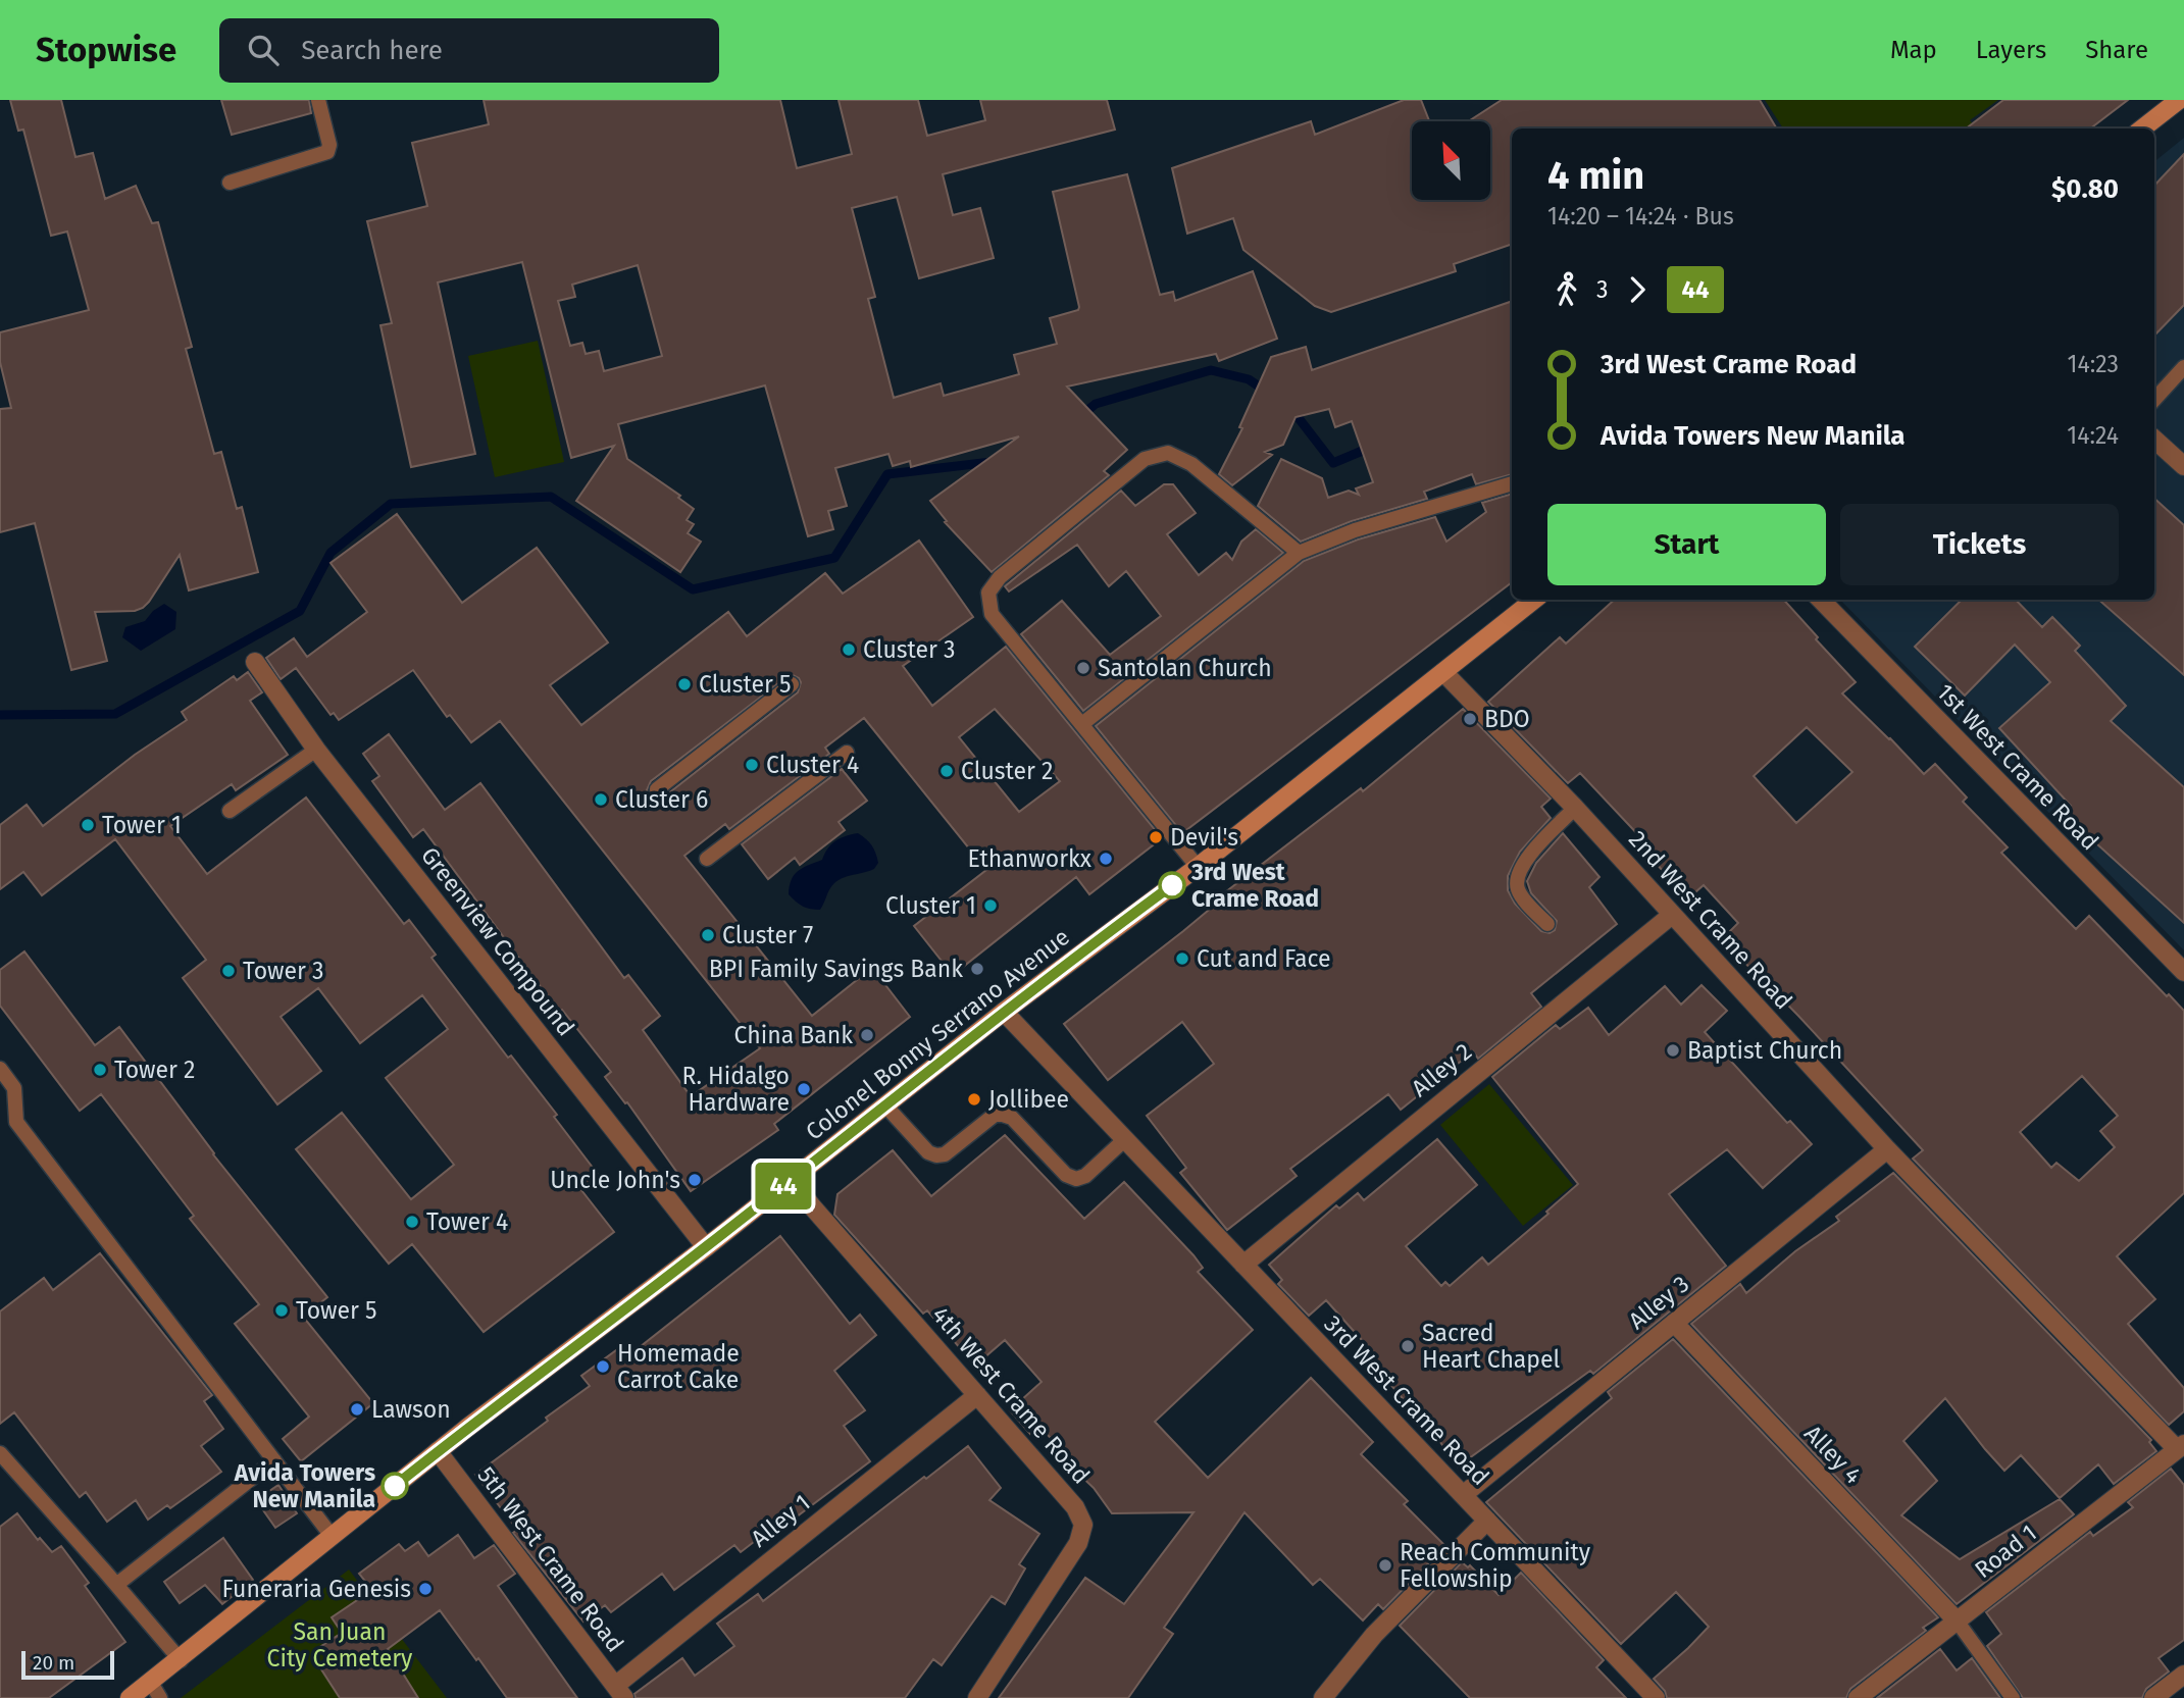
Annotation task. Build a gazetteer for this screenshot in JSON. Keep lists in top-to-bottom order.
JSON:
{
  "streets": {
    "main road": ["Colonel Bonny Serrano Avenue"],
    "street": [
      "1st West Crame Road",
      "2nd West Crame Road",
      "Greenview Compound",
      "Alley 2",
      "Alley 3",
      "4th West Crame Road",
      "3rd West Crame Road",
      "Alley 4",
      "Alley 1",
      "Road 1",
      "5th West Crame Road"
    ]
  },
  "crossings": [
    ["2nd West Crame Road", "Colonel Bonny Serrano Avenue"],
    ["2nd West Crame Road", "Alley 2"],
    ["2nd West Crame Road", "Alley 3"],
    ["2nd West Crame Road", "Road 1"],
    ["Greenview Compound", "Colonel Bonny Serrano Avenue"],
    ["Colonel Bonny Serrano Avenue", "4th West Crame Road"],
    ["Colonel Bonny Serrano Avenue", "3rd West Crame Road"],
    ["Colonel Bonny Serrano Avenue", "5th West Crame Road"],
    ["Alley 2", "3rd West Crame Road"],
    ["Alley 3", "3rd West Crame Road"],
    ["Alley 3", "Alley 4"],
    ["4th West Crame Road", "Alley 1"],
    ["Alley 4", "Road 1"],
    ["Alley 1", "5th West Crame Road"]
  ],
  "parks": ["San Juan City Cemetery"],
  "places": [
    "Cluster 3",
    "Santolan Church",
    "Cluster 5",
    "BDO",
    "Cluster 4",
    "Cluster 2",
    "Cluster 6",
    "Tower 1",
    "Devil's",
    "Ethanworkx",
    "3rd West Crame Road",
    "Cluster 1",
    "Cluster 7",
    "Cut and Face",
    "BPI Family Savings Bank",
    "Tower 3",
    "China Bank",
    "Baptist Church",
    "Tower 2",
    "R. Hidalgo Hardware",
    "Jollibee",
    "Uncle John's",
    "Tower 4",
    "Tower 5",
    "Sacred Heart Chapel",
    "Homemade Carrot Cake",
    "Lawson",
    "Avida Towers New Manila",
    "Reach Community Fellowship",
    "Funeraria Genesis"
  ],
  "lines": ["bus line 44"],
  "scale_bar": "20 m",
  "north": "top left",
  "page": {
    "header": "Stopwise",
    "search": "Search here",
    "nav": ["Map", "Layers", "Share"],
    "on_map": "44",
    "heading": ["4 min", "14:20 – 14:24 · Bus", "$0.80"],
    "legs": ["3", "44"],
    "list": [
      {
        "name": "3rd West Crame Road",
        "value": "14:23"
      },
      {
        "name": "Avida Towers New Manila",
        "value": "14:24"
      }
    ],
    "buttons": ["Start", "Tickets"],
    "scale": "20 m"
  }
}
